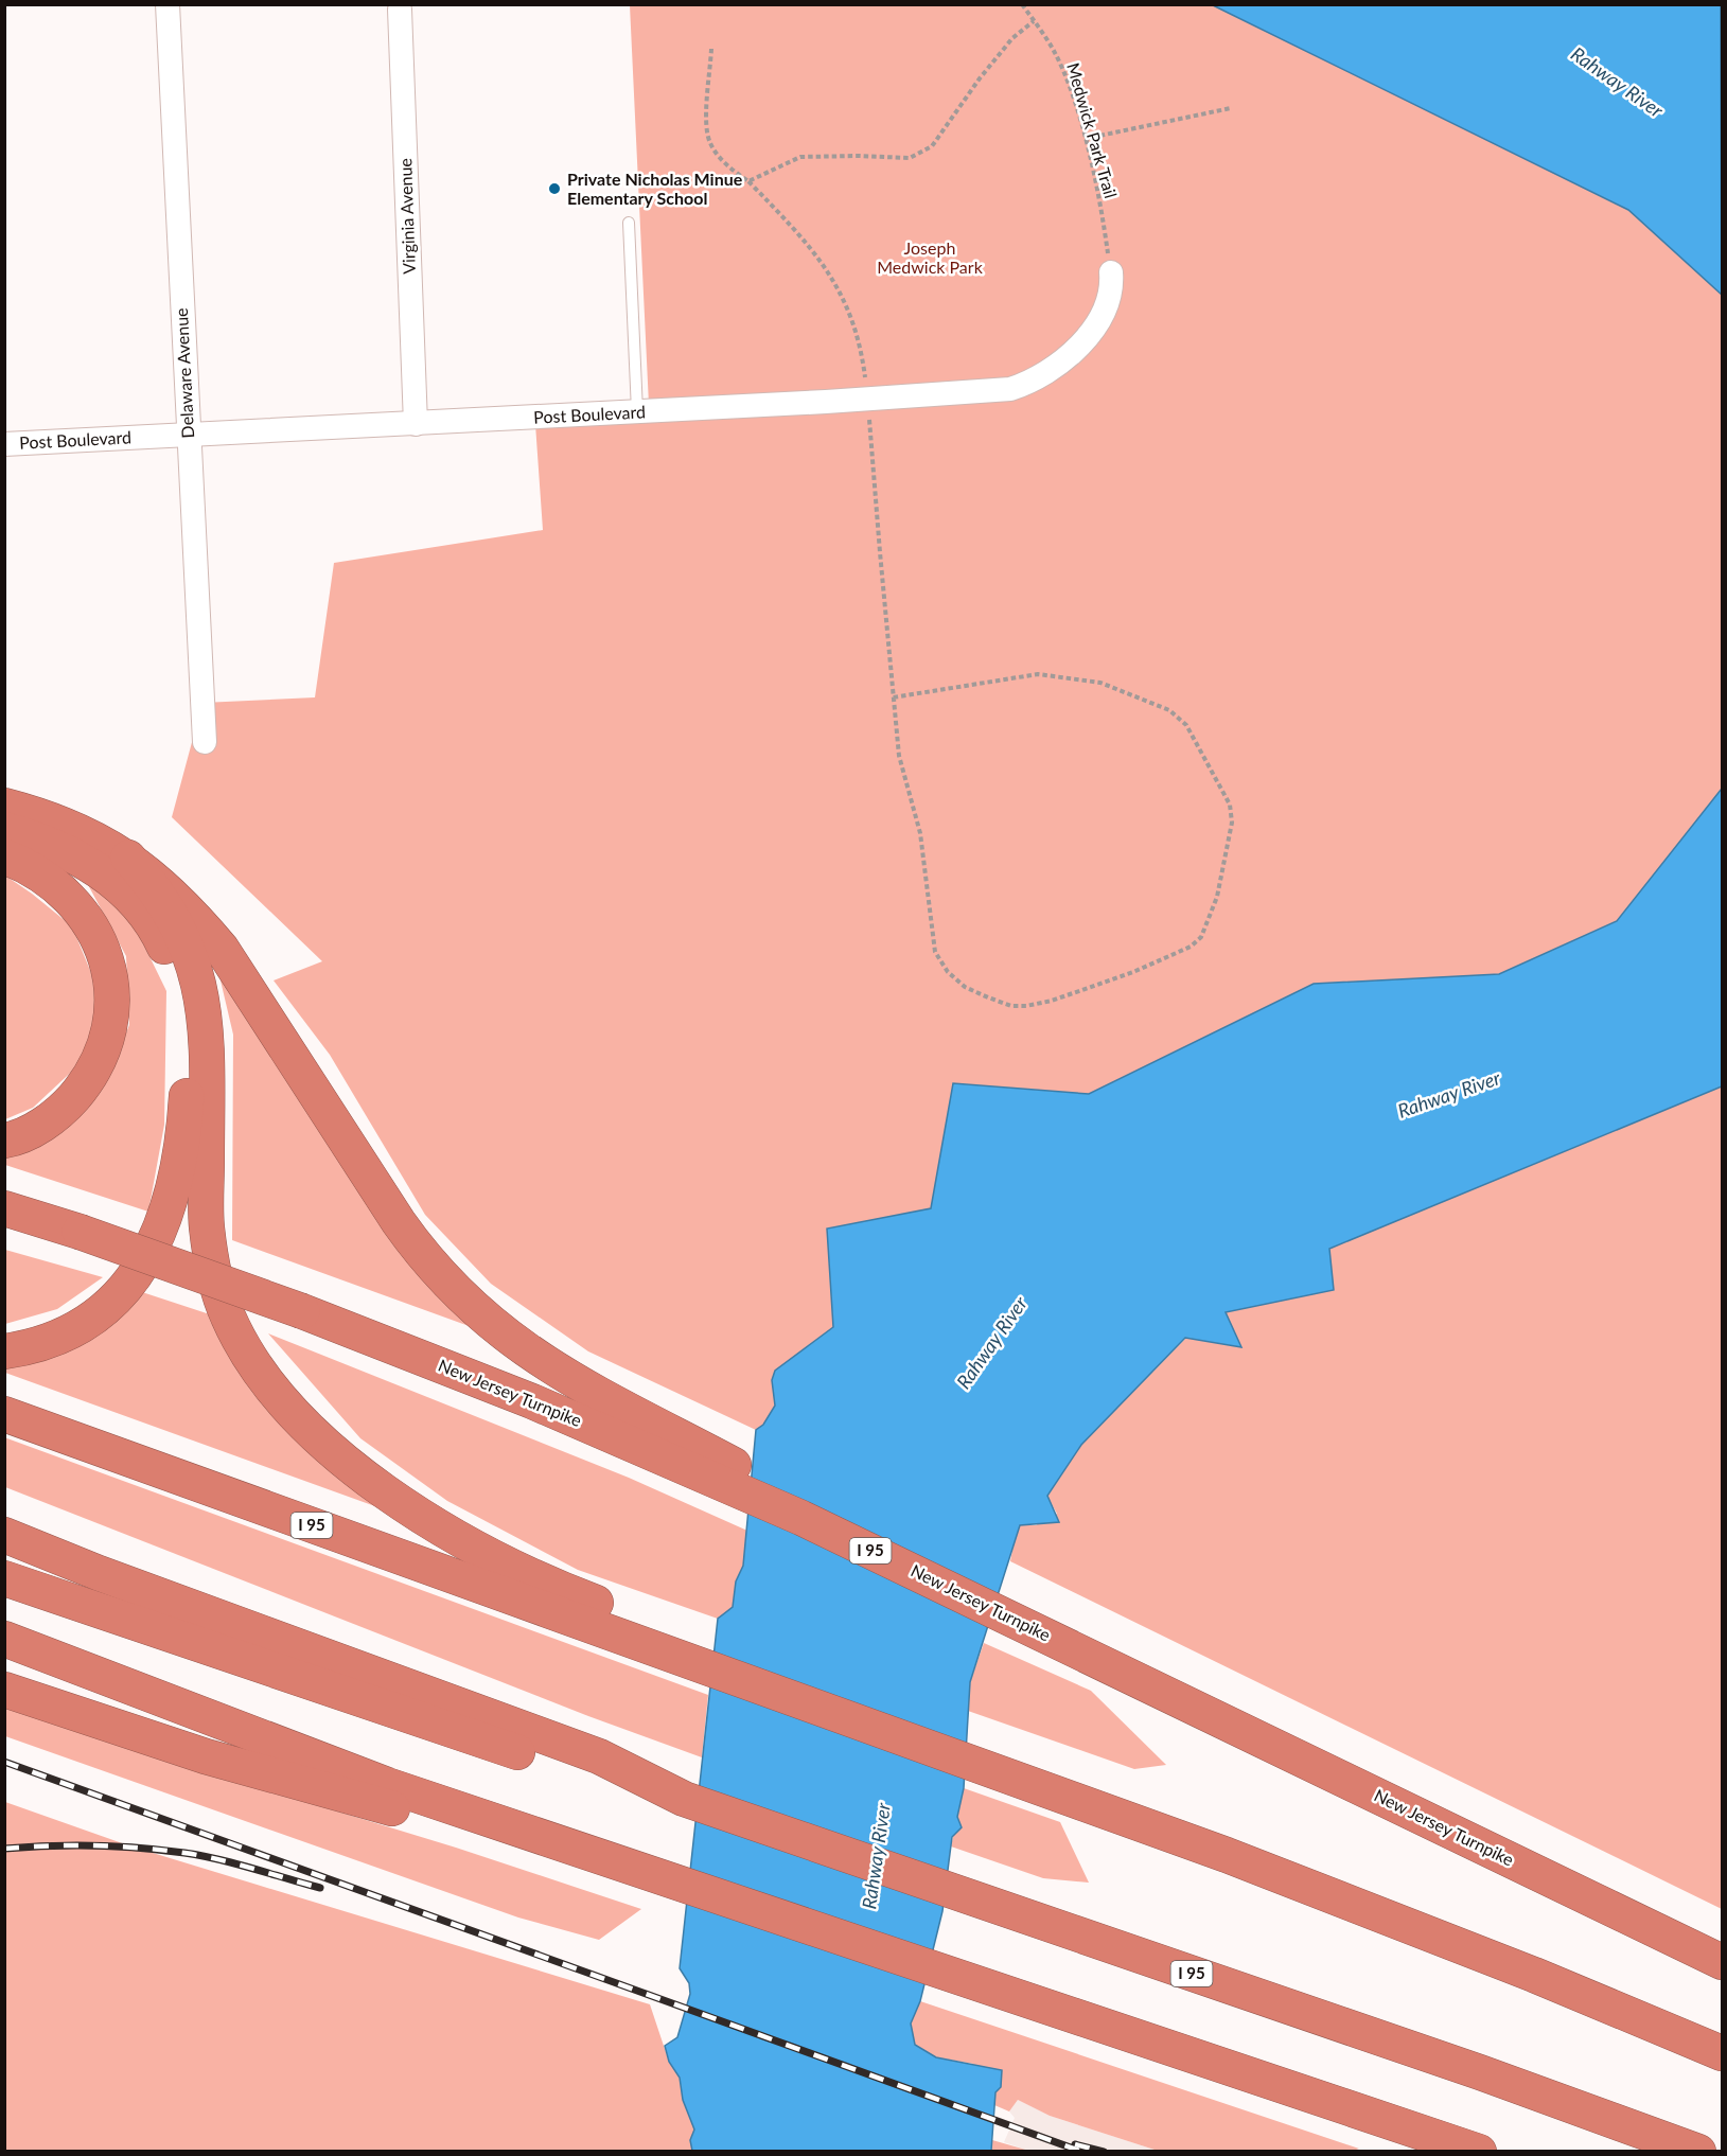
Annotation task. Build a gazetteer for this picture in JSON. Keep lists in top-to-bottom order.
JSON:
{
  "streets": {
    "highway": ["New Jersey Turnpike", "I 95"],
    "street": ["Virginia Avenue", "Delaware Avenue", "Post Boulevard"],
    "path": ["Medwick Park Trail"]
  },
  "crossings": [
    ["Medwick Park Trail", "Post Boulevard"],
    ["Virginia Avenue", "Post Boulevard"],
    ["Delaware Avenue", "Post Boulevard"]
  ],
  "water": ["Rahway River"],
  "parks": ["Joseph Medwick Park"],
  "places": ["Private Nicholas Minue Elementary School"]
}
